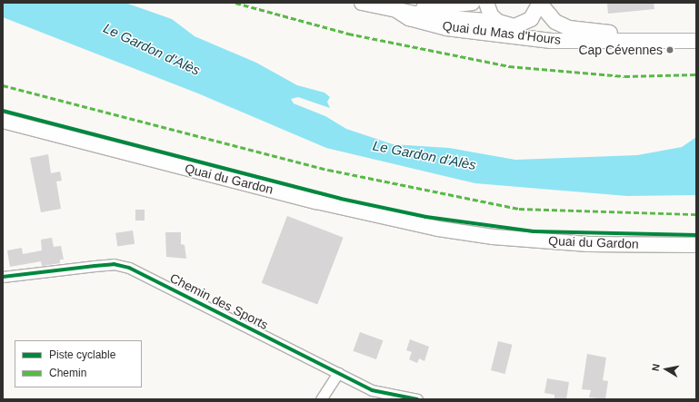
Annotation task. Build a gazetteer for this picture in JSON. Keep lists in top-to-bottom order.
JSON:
{
  "streets": {
    "street": ["Quai du Mas d'Hours", "Quai du Gardon", "Chemin des Sports"]
  },
  "water": ["Le Gardon d'Alès"],
  "places": ["Cap Cévennes"],
  "legend": ["Piste cyclable", "Chemin"],
  "north": "left"
}
